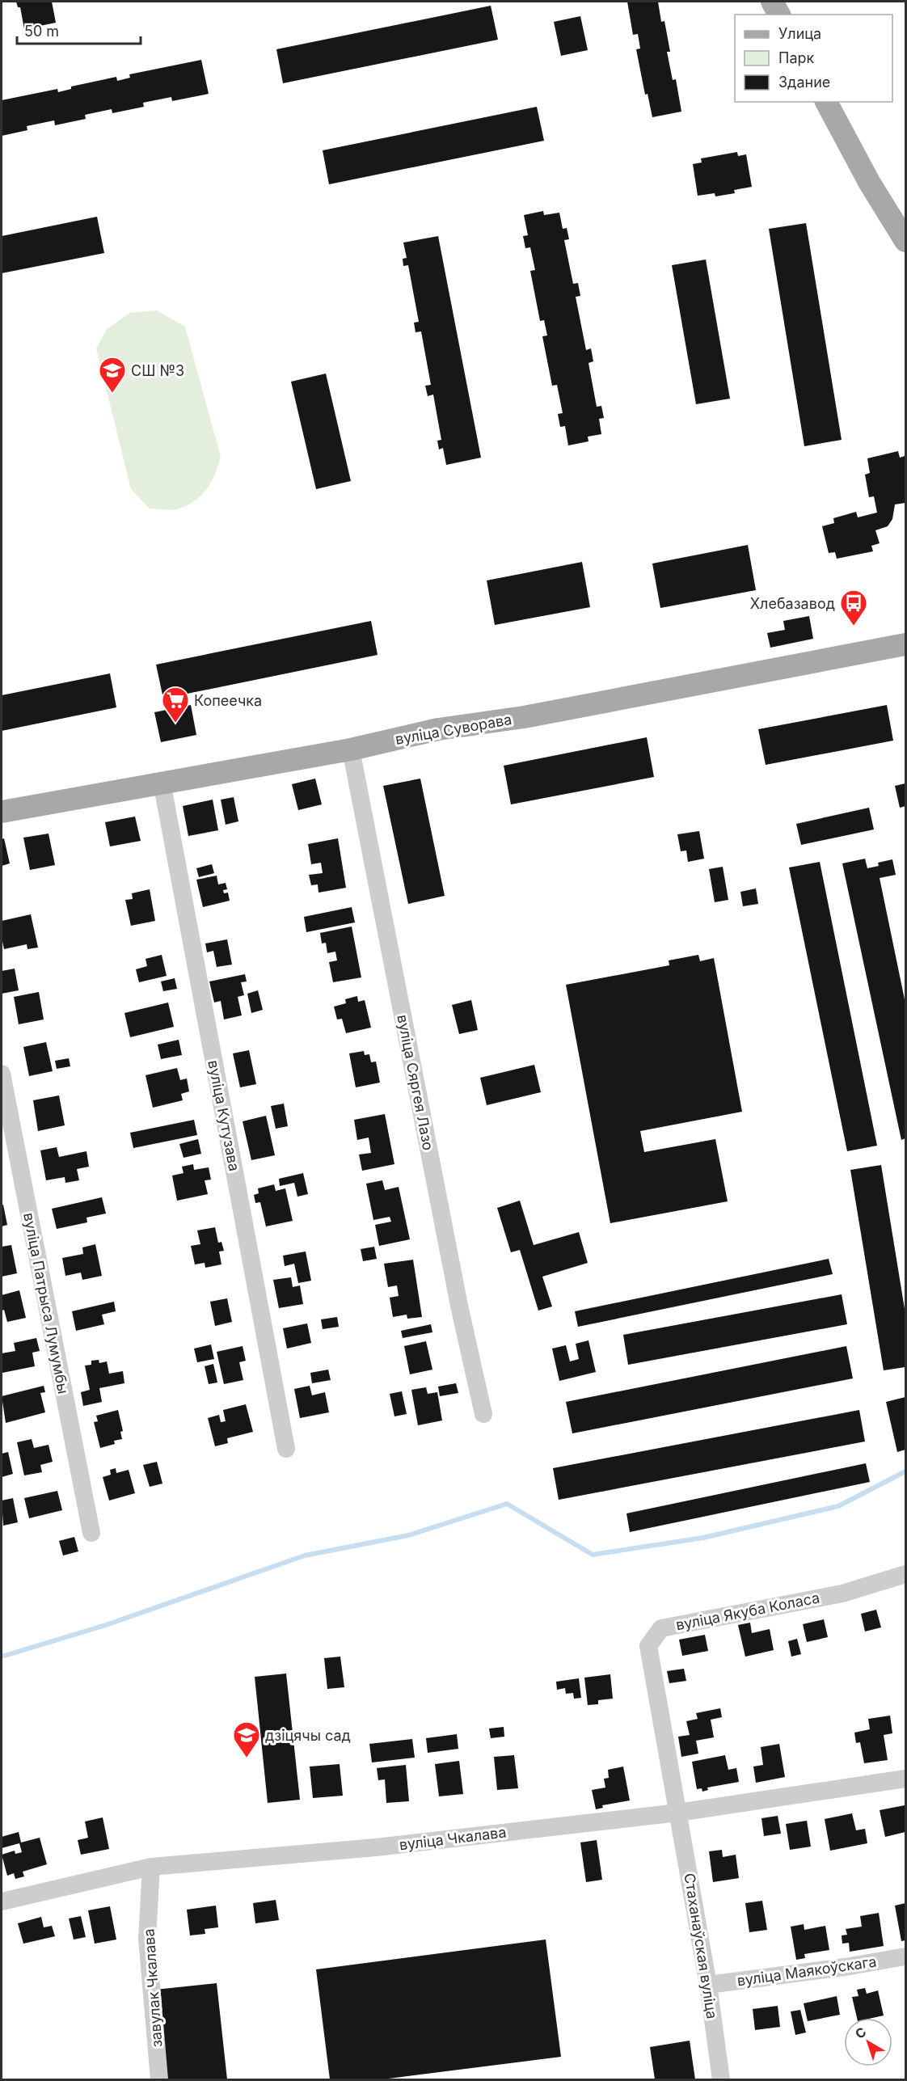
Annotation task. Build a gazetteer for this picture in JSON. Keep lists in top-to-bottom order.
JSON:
{
  "streets": {
    "main road": ["вуліца Суворава"],
    "street": [
      "вуліца Сяргея Лазо",
      "вуліца Кутузава",
      "вуліца Патрыса Лумумбы",
      "вуліца Якуба Коласа",
      "вуліца Чкалава",
      "Стаханаўская вуліца",
      "вуліца Маякоўскага",
      "завулак Чкалава"
    ]
  },
  "crossings": [
    ["вуліца Суворава", "вуліца Сяргея Лазо"],
    ["вуліца Суворава", "вуліца Кутузава"],
    ["вуліца Якуба Коласа", "вуліца Чкалава"],
    ["вуліца Якуба Коласа", "Стаханаўская вуліца"],
    ["вуліца Чкалава", "Стаханаўская вуліца"],
    ["вуліца Чкалава", "завулак Чкалава"],
    ["Стаханаўская вуліца", "вуліца Маякоўскага"]
  ],
  "places": {
    "school or university": ["СШ №3", "дзіцячы сад"],
    "bus stop": ["Хлебазавод"],
    "supermarket": ["Копеечка"]
  },
  "legend": ["Улица", "Парк", "Здание"],
  "scale_bar": "50 m",
  "north": "top left"
}
